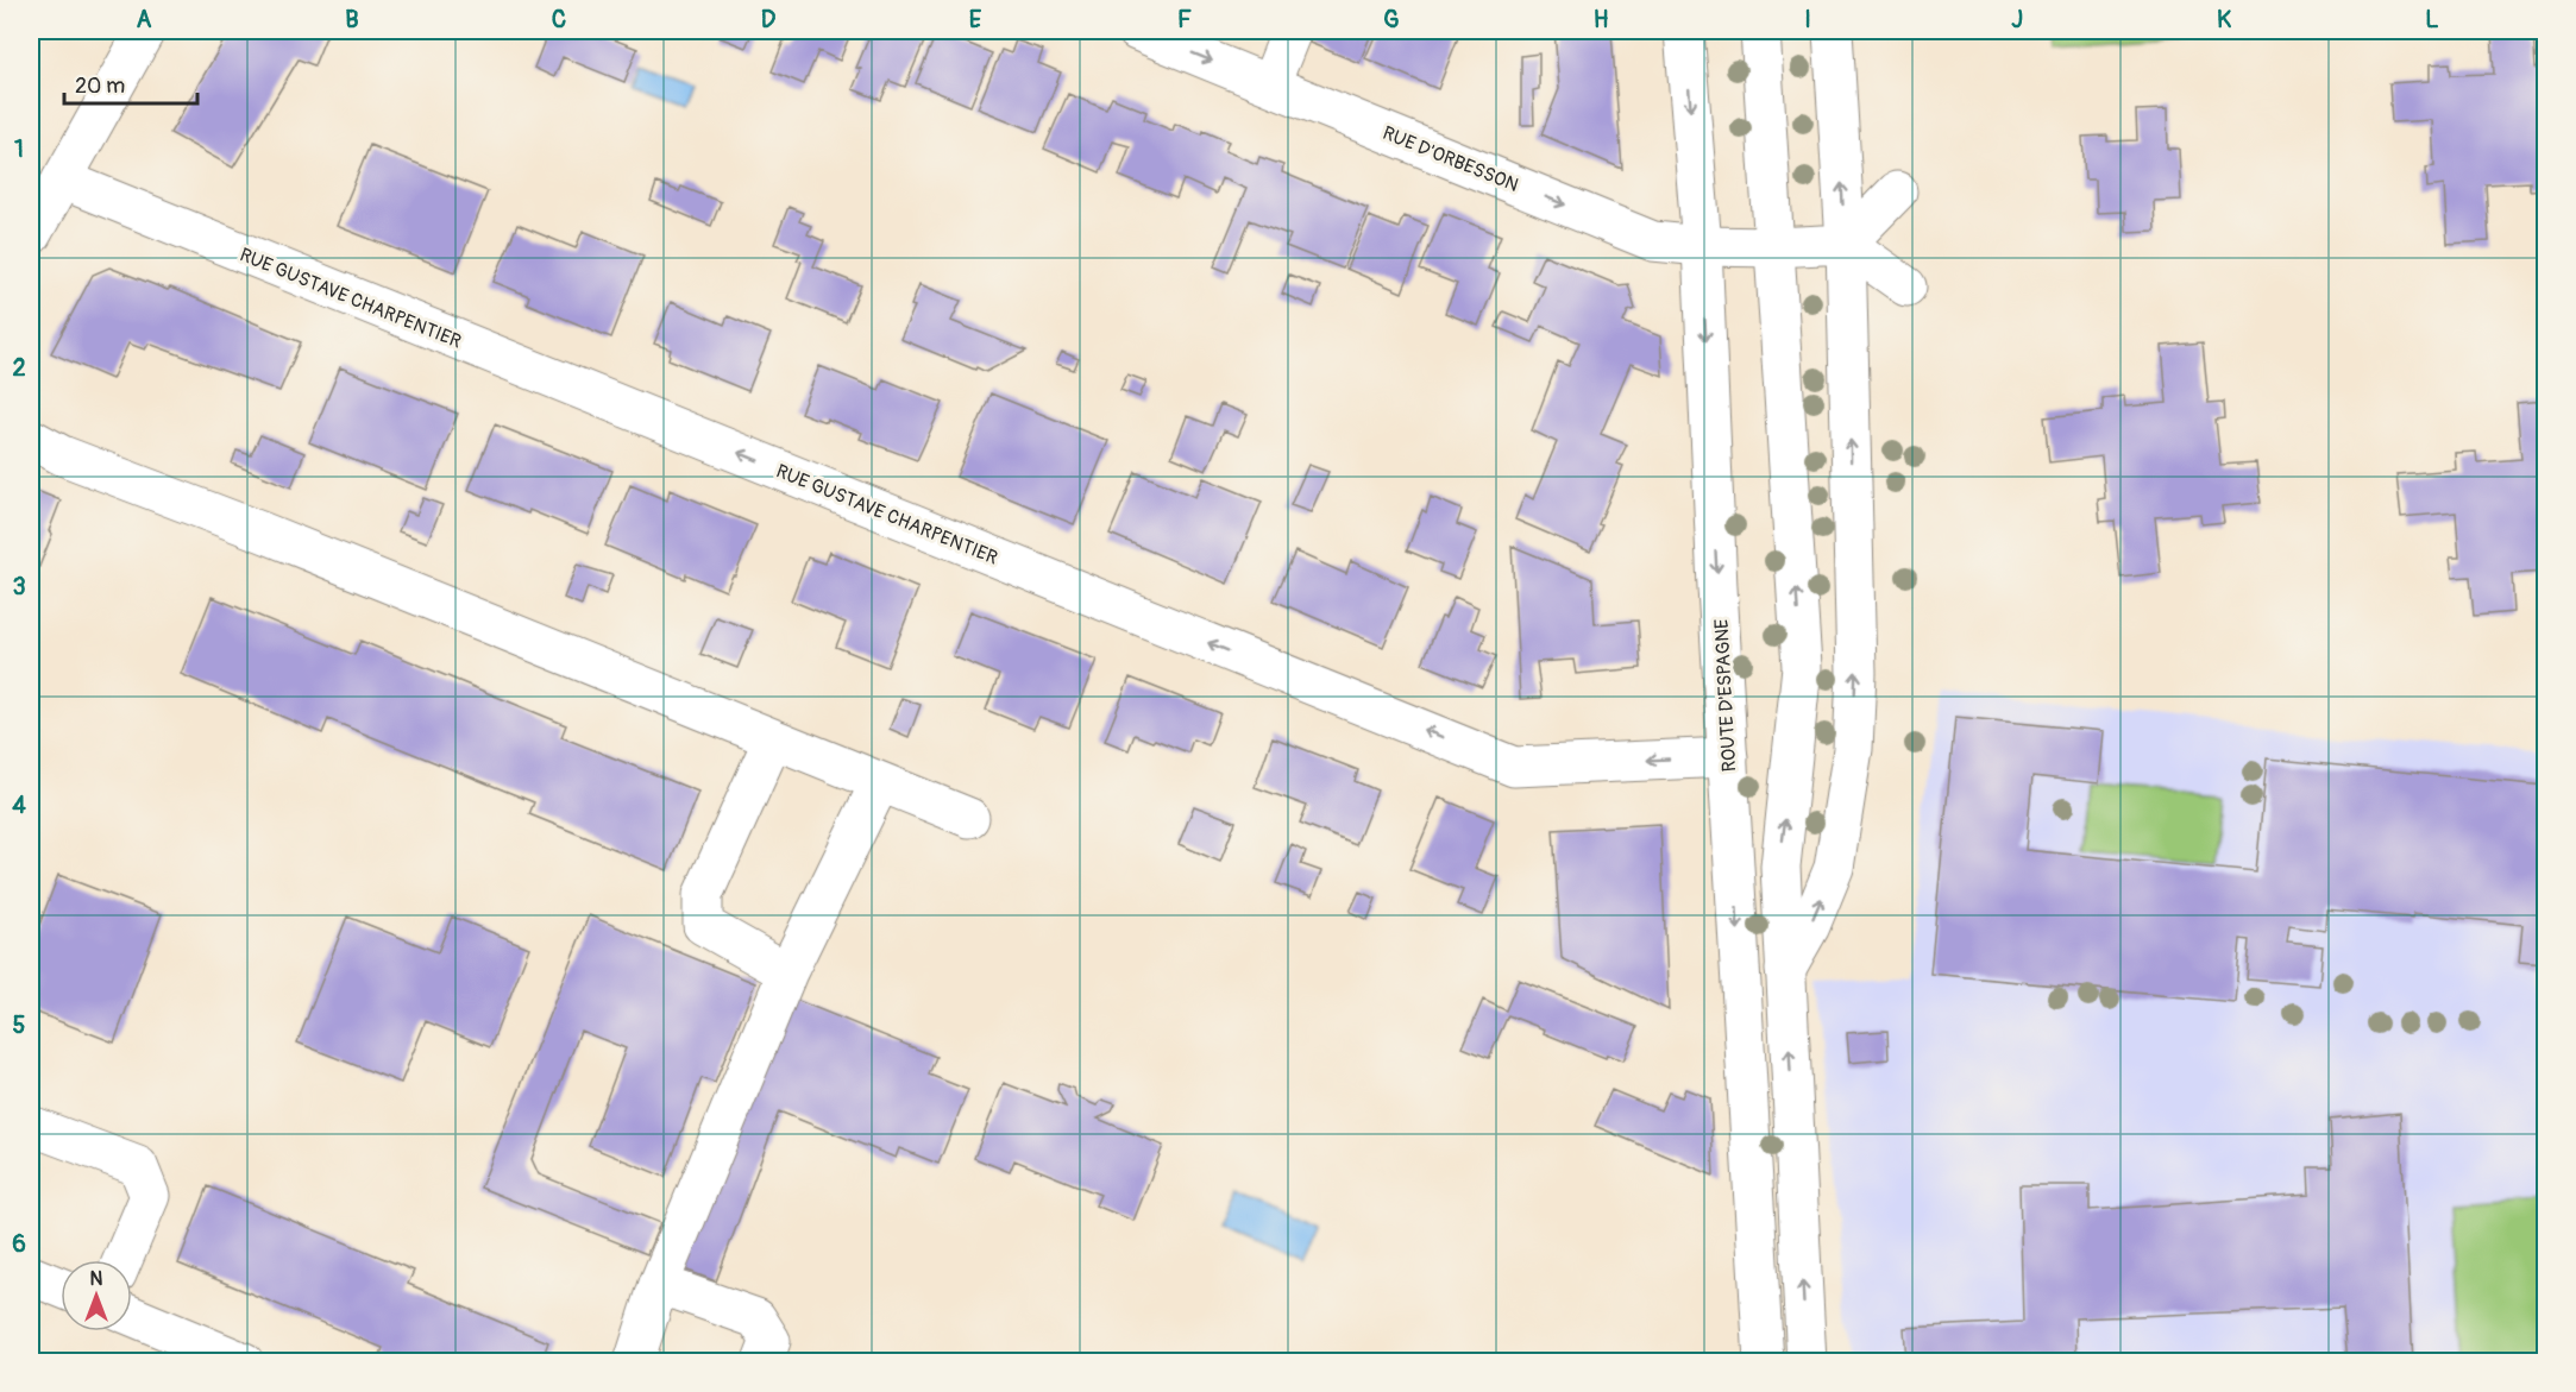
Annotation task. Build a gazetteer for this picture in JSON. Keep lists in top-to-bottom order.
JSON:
{
  "streets": {
    "main road": ["RUE D'ORBESSON", "RUE GUSTAVE CHARPENTIER", "ROUTE D'ESPAGNE"]
  },
  "crossings": [
    ["RUE D'ORBESSON", "ROUTE D'ESPAGNE"],
    ["RUE GUSTAVE CHARPENTIER", "ROUTE D'ESPAGNE"]
  ],
  "one_way": ["RUE D'ORBESSON"],
  "scale_bar": "20 m",
  "north": "top",
  "grid": {
    "columns": [
      "A",
      "B",
      "C",
      "D",
      "E",
      "F",
      "G",
      "H",
      "I",
      "J",
      "K",
      "L"
    ],
    "rows": [
      "1",
      "2",
      "3",
      "4",
      "5",
      "6"
    ]
  }
}
